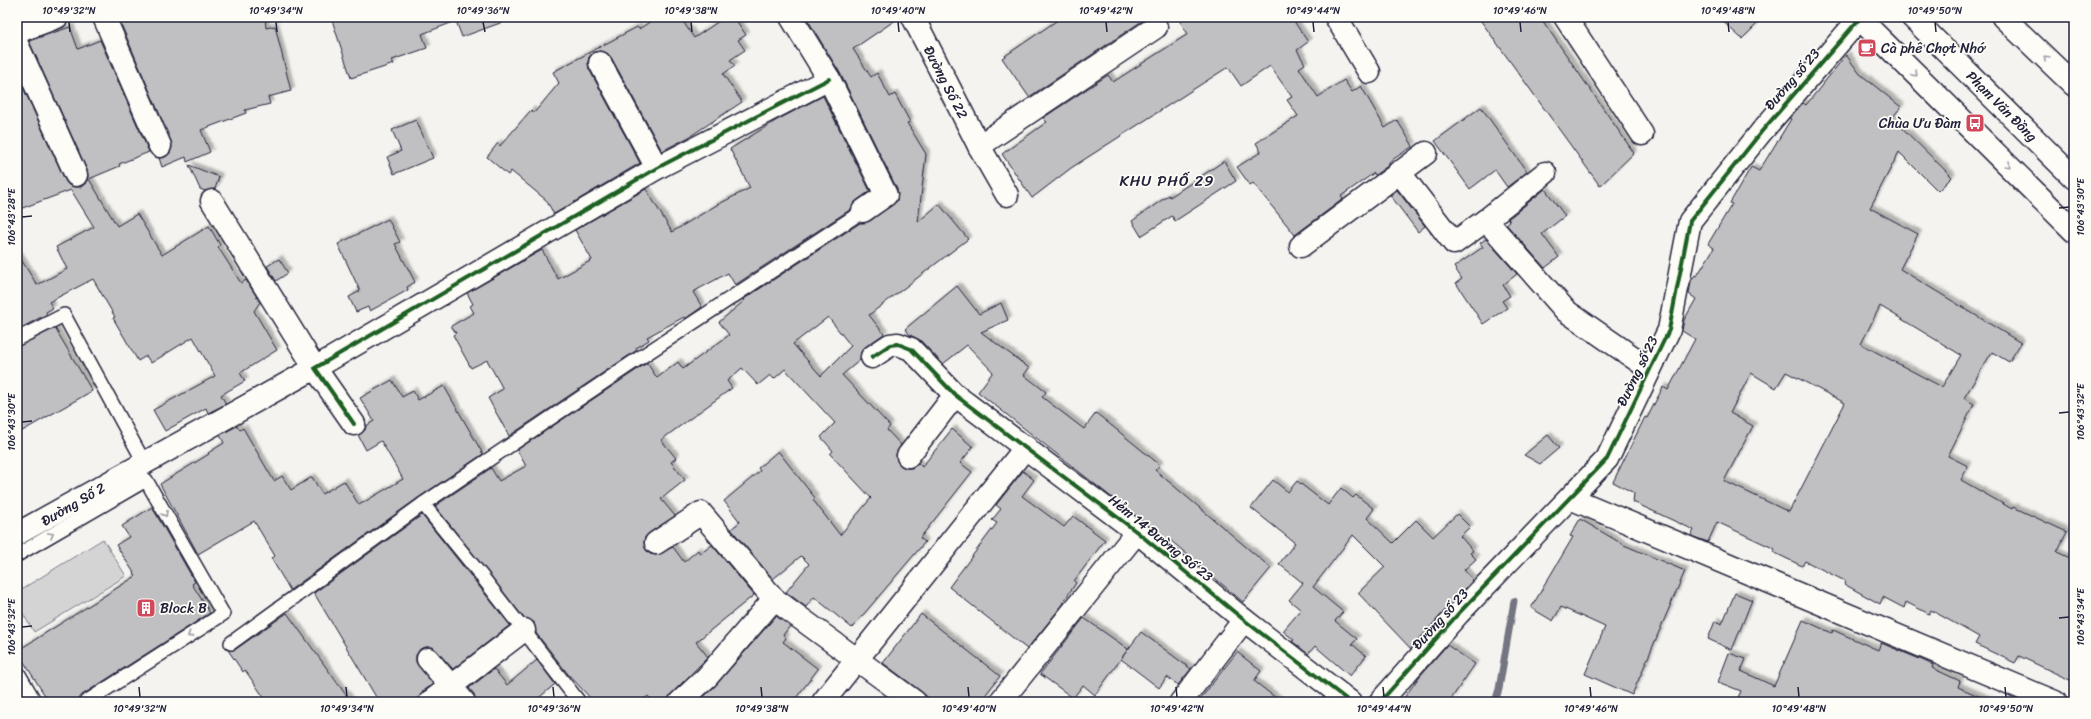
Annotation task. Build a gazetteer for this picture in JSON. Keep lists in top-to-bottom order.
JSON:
{
  "streets": {
    "main road": [
      "Đường số 23",
      "Đường Số 22",
      "Phạm Văn Đồng",
      "Hẻm 14 Đường Số 23"
    ],
    "lane": ["Đường Số 2"]
  },
  "one_way": ["Đường Số 2"],
  "districts": ["KHU PHỐ 29"],
  "places": {
    "cafe": ["Cà phê Chợt Nhớ"],
    "bus stop": ["Chùa Ưu Đàm"],
    "building": ["Block B"]
  },
  "coordinates": [
    "10°49'32\"N",
    "10°49'34\"N",
    "10°49'36\"N",
    "10°49'38\"N",
    "10°49'40\"N",
    "10°49'42\"N",
    "10°49'44\"N",
    "10°49'46\"N",
    "10°49'48\"N",
    "10°49'50\"N",
    "106°43'30\"E",
    "106°43'28\"E",
    "106°43'32\"E",
    "106°43'34\"E"
  ]
}
